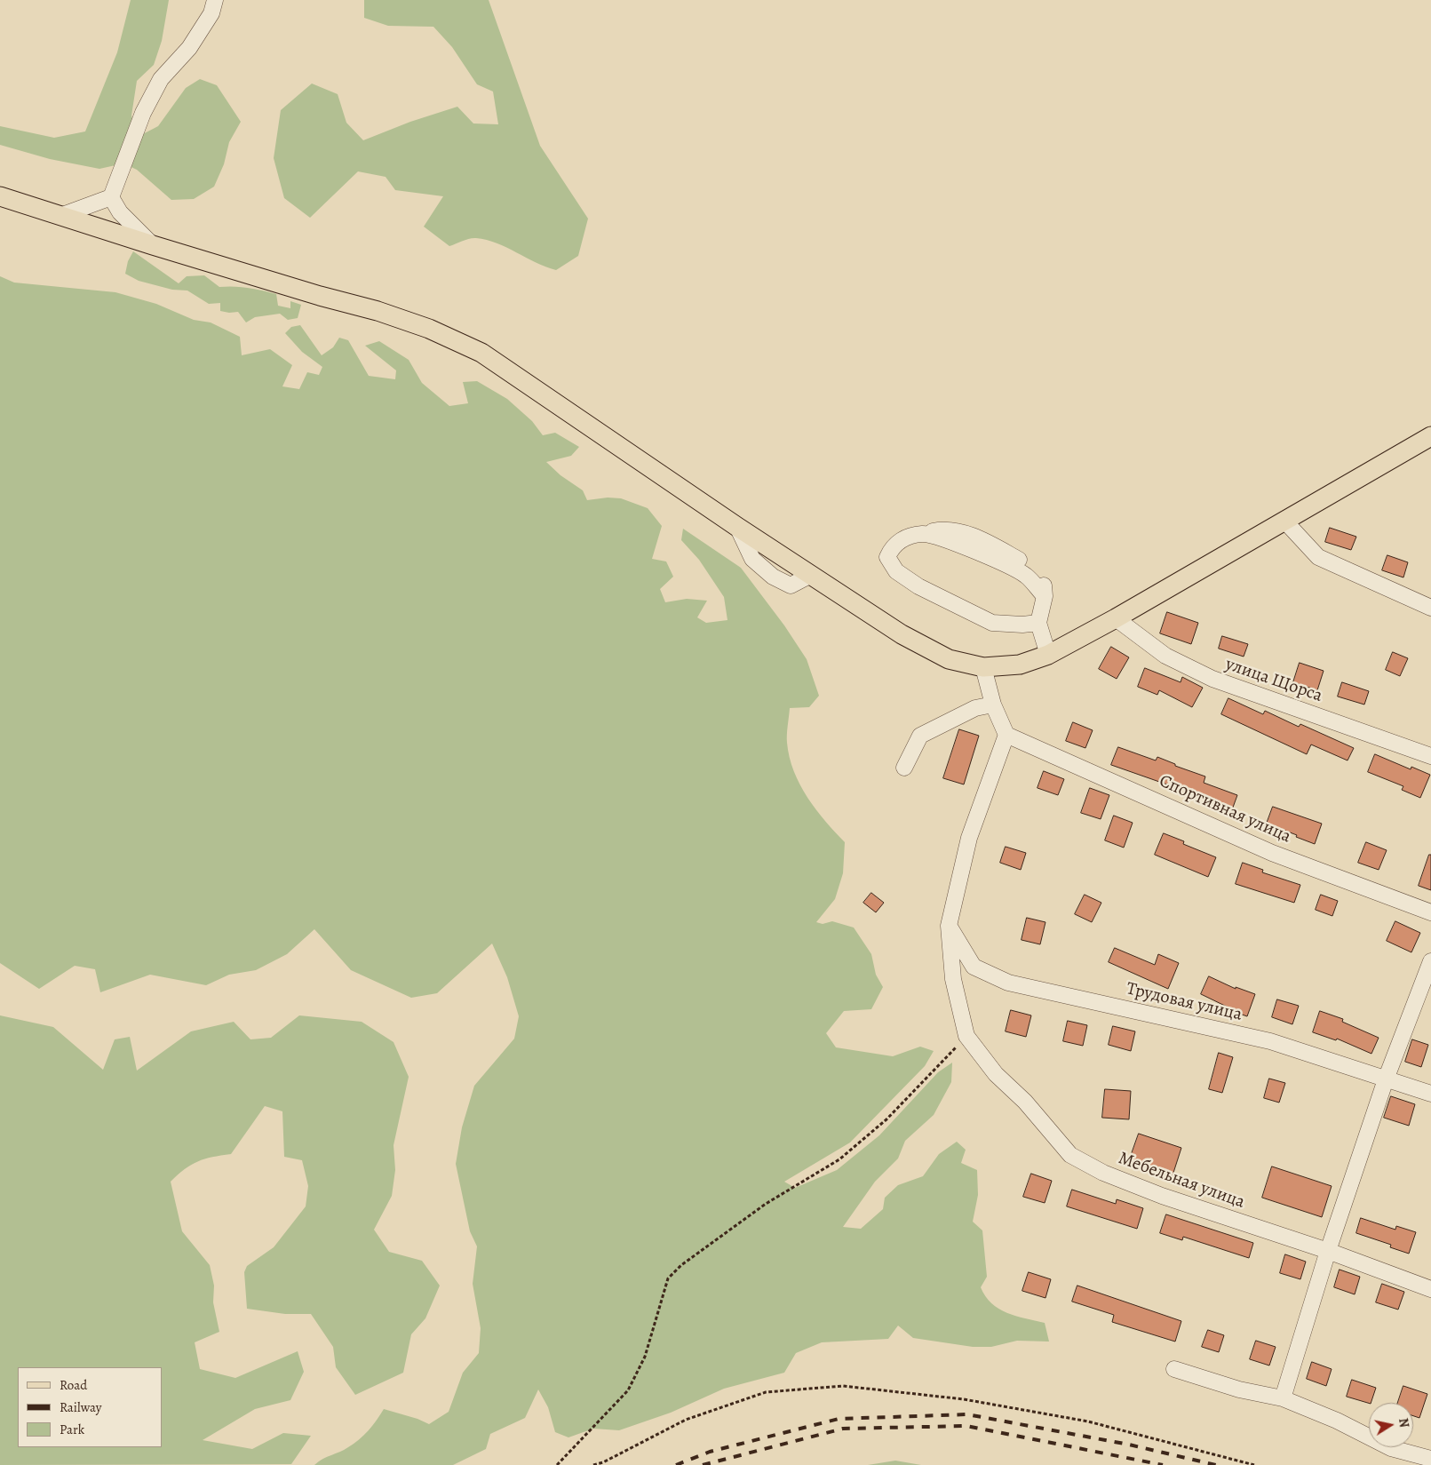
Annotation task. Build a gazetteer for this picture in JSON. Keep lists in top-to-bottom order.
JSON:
{
  "streets": {
    "street": [
      "улица Щорса",
      "Спортивная улица",
      "Трудовая улица",
      "Мебельная улица"
    ]
  },
  "legend": ["Road", "Railway", "Park"],
  "north": "right"
}
